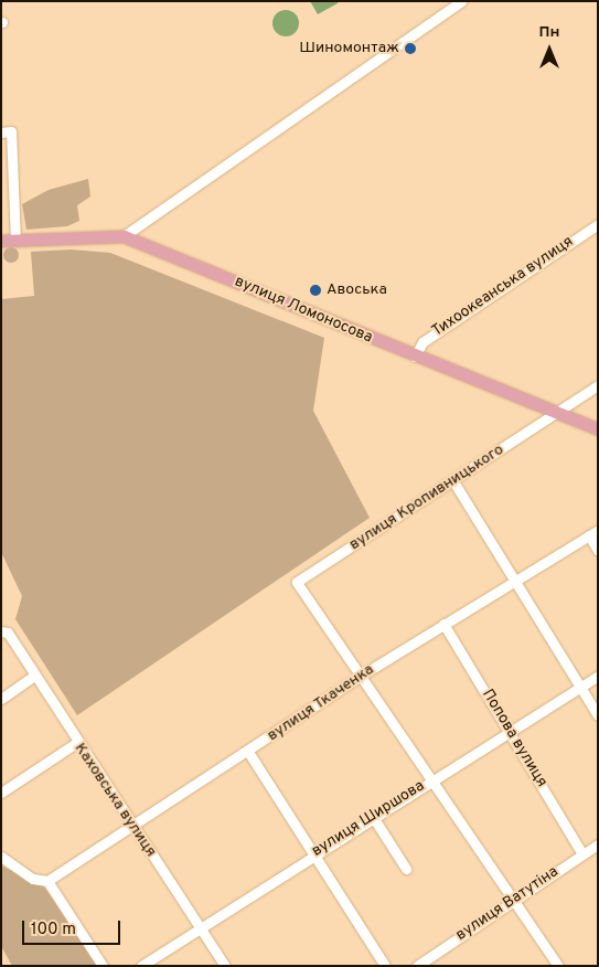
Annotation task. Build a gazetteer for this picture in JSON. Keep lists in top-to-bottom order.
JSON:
{
  "streets": {
    "main road": ["вулиця Ломоносова"],
    "street": [
      "Тихоокеанська вулиця",
      "вулиця Кропивницького",
      "вулиця Ткаченка",
      "Попова вулиця",
      "Каховська вулиця",
      "вулиця Ширшова",
      "вулиця Ватутіна"
    ]
  },
  "crossings": [
    ["Тихоокеанська вулиця", "вулиця Ломоносова"],
    ["вулиця Ломоносова", "вулиця Кропивницького"],
    ["вулиця Кропивницького", "вулиця Ткаченка"],
    ["вулиця Ткаченка", "Попова вулиця"],
    ["вулиця Ткаченка", "Каховська вулиця"],
    ["Попова вулиця", "вулиця Ширшова"],
    ["Попова вулиця", "вулиця Ватутіна"],
    ["Каховська вулиця", "вулиця Ширшова"]
  ],
  "places": ["Шиномонтаж", "Авоська"],
  "scale_bar": "100 m",
  "north": "top"
}
